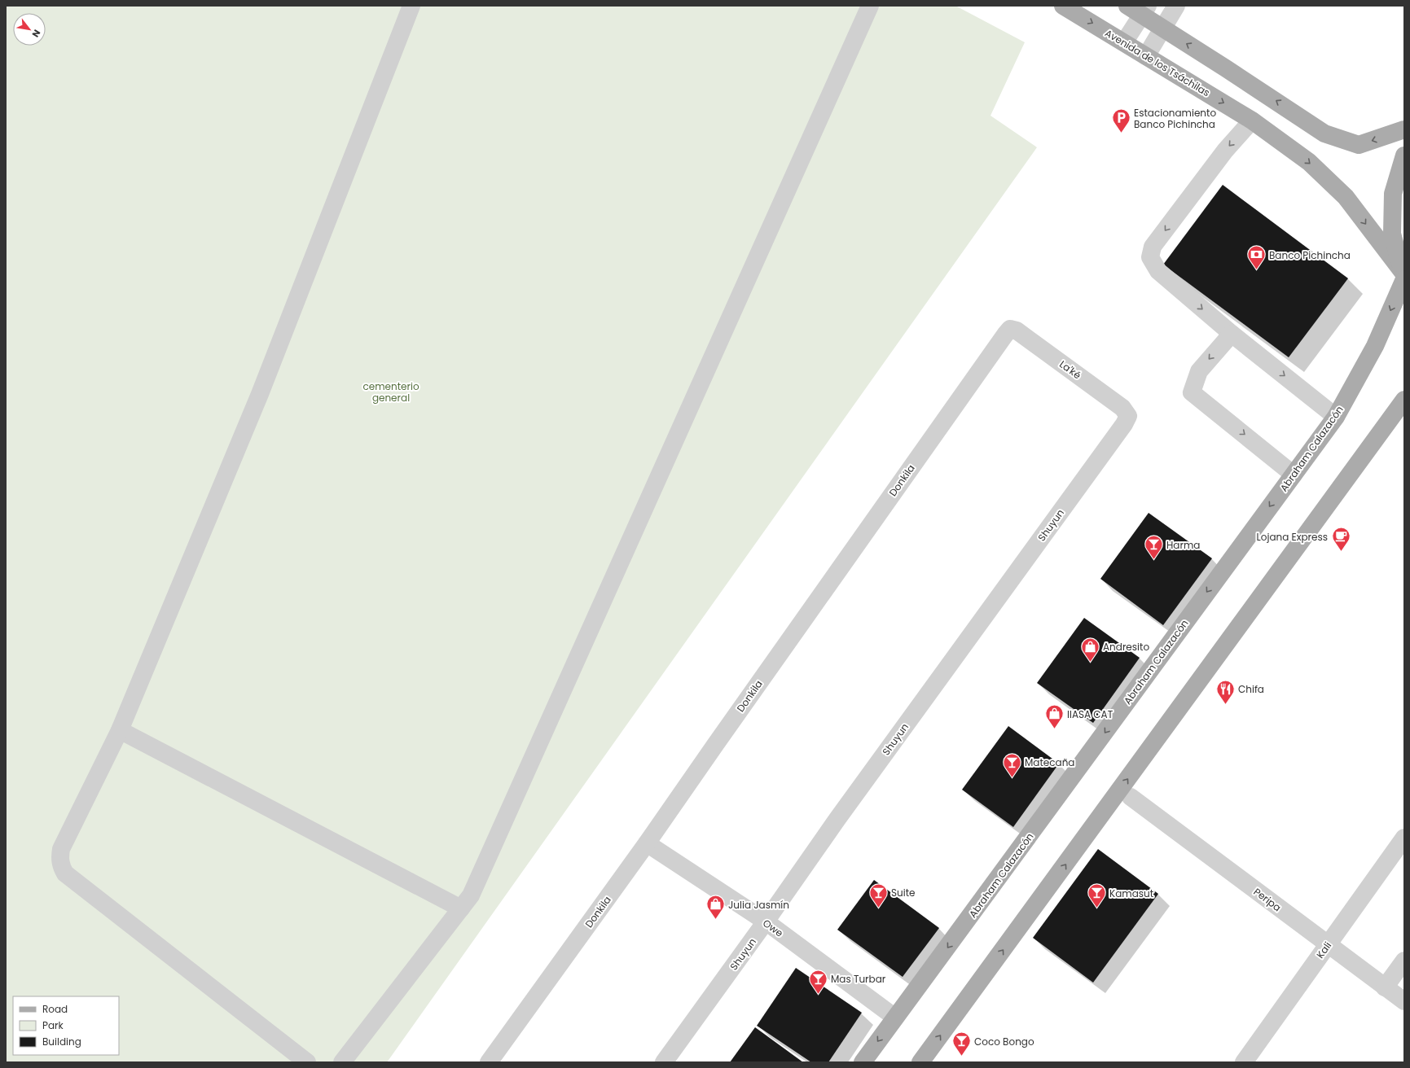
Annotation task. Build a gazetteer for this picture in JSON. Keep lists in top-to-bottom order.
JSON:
{
  "streets": {
    "main road": ["Avenida de los Tsáchilas", "Abraham Calazacón"],
    "street": [
      "La'ké",
      "Donkila",
      "Shuyun",
      "Peripa",
      "Owe",
      "Kali"
    ]
  },
  "crossings": [
    ["Avenida de los Tsáchilas", "Abraham Calazacón"],
    ["La'ké", "Donkila"],
    ["La'ké", "Shuyun"],
    ["Abraham Calazacón", "Owe"],
    ["Donkila", "Owe"],
    ["Shuyun", "Owe"],
    ["Peripa", "Kali"]
  ],
  "parks": ["cementerio general"],
  "places": {
    "parking": ["Estacionamiento Banco Pichincha"],
    "bank": ["Banco Pichincha"],
    "cafe": ["Lojana Express"],
    "bar": [
      "Harma",
      "Matecaña",
      "Suite",
      "Kamasut",
      "Mas Turbar",
      "Coco Bongo"
    ],
    "shop": ["Andresito", "IIASA CAT", "Julia Jasmín"],
    "restaurant": ["Chifa"]
  },
  "legend": ["Road", "Park", "Building"],
  "north": "bottom right"
}
